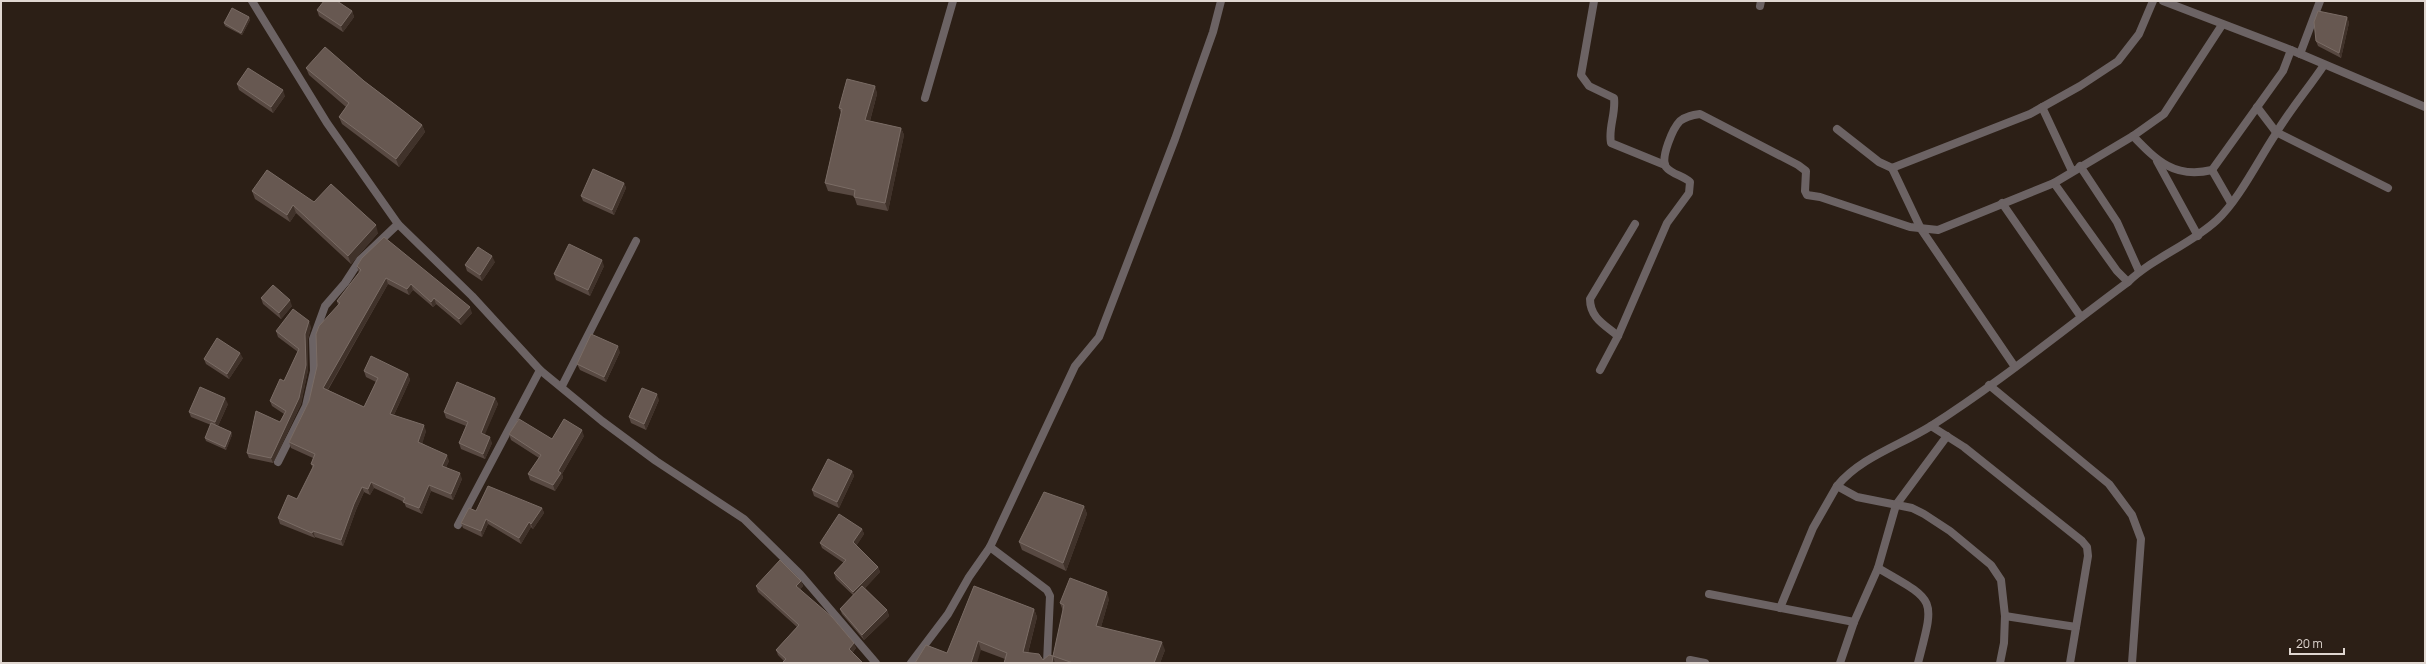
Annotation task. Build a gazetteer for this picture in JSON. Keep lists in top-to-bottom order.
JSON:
{
  "scale_bar": "20 m"
}
